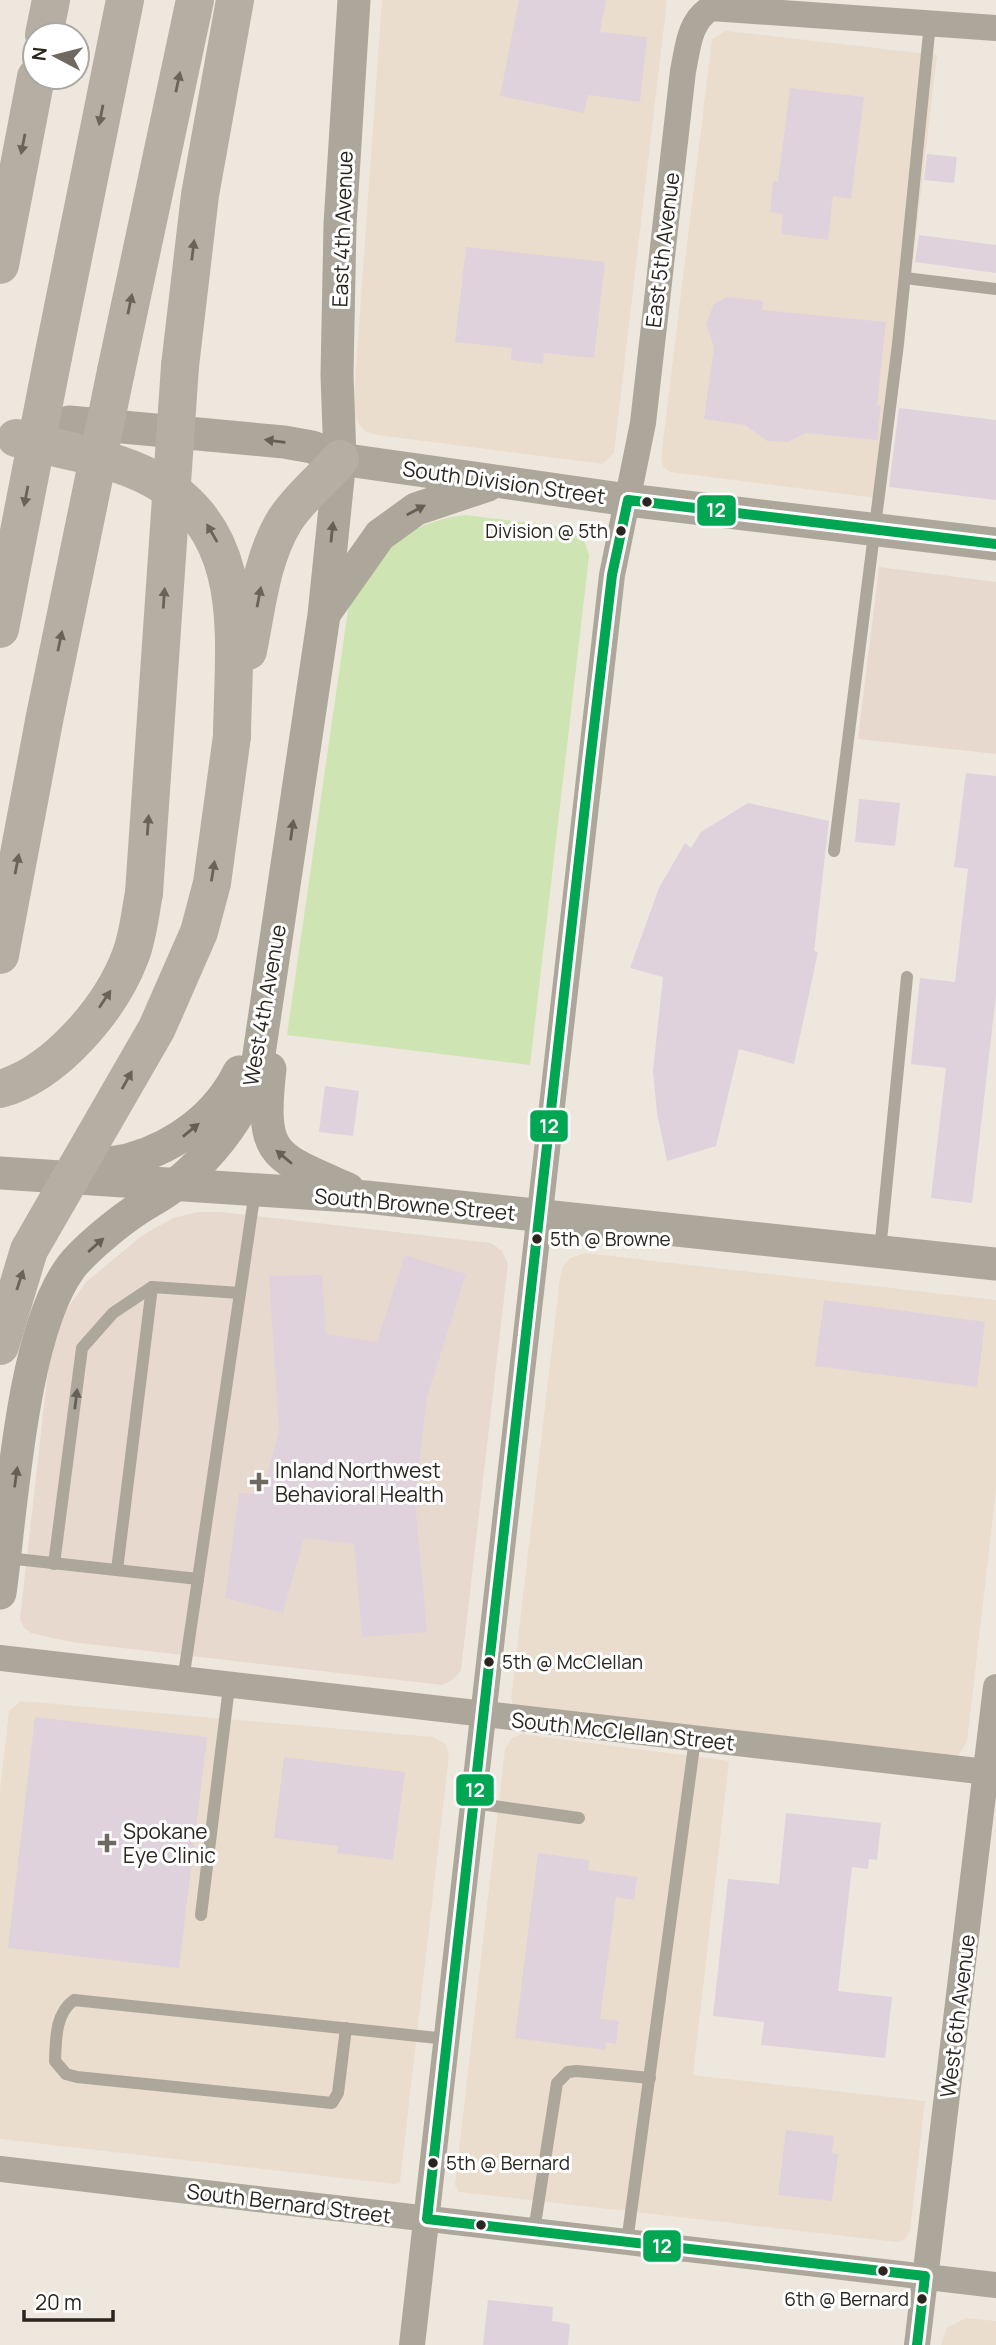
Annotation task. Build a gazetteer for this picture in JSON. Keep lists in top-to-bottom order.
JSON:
{
  "streets": {
    "street": [
      "East 4th Avenue",
      "East 5th Avenue",
      "South Division Street",
      "West 4th Avenue",
      "South Browne Street",
      "South McClellan Street",
      "West 6th Avenue",
      "South Bernard Street"
    ]
  },
  "crossings": [
    ["East 4th Avenue", "South Division Street"],
    ["East 4th Avenue", "West 4th Avenue"],
    ["East 5th Avenue", "South Division Street"],
    ["East 5th Avenue", "South Browne Street"],
    ["East 5th Avenue", "South McClellan Street"],
    ["East 5th Avenue", "South Bernard Street"],
    ["South Division Street", "West 4th Avenue"],
    ["West 4th Avenue", "South Browne Street"],
    ["South McClellan Street", "West 6th Avenue"],
    ["West 6th Avenue", "South Bernard Street"]
  ],
  "one_way": ["West 4th Avenue"],
  "places": {
    "other": [
      "Division @ 5th",
      "5th @ Browne",
      "5th @ McClellan",
      "5th @ Bernard",
      "6th @ Bernard"
    ],
    "health": ["Inland Northwest Behavioral Health", "Spokane Eye Clinic"]
  },
  "lines": ["transit line 12"],
  "scale_bar": "20 m",
  "north": "left"
}
